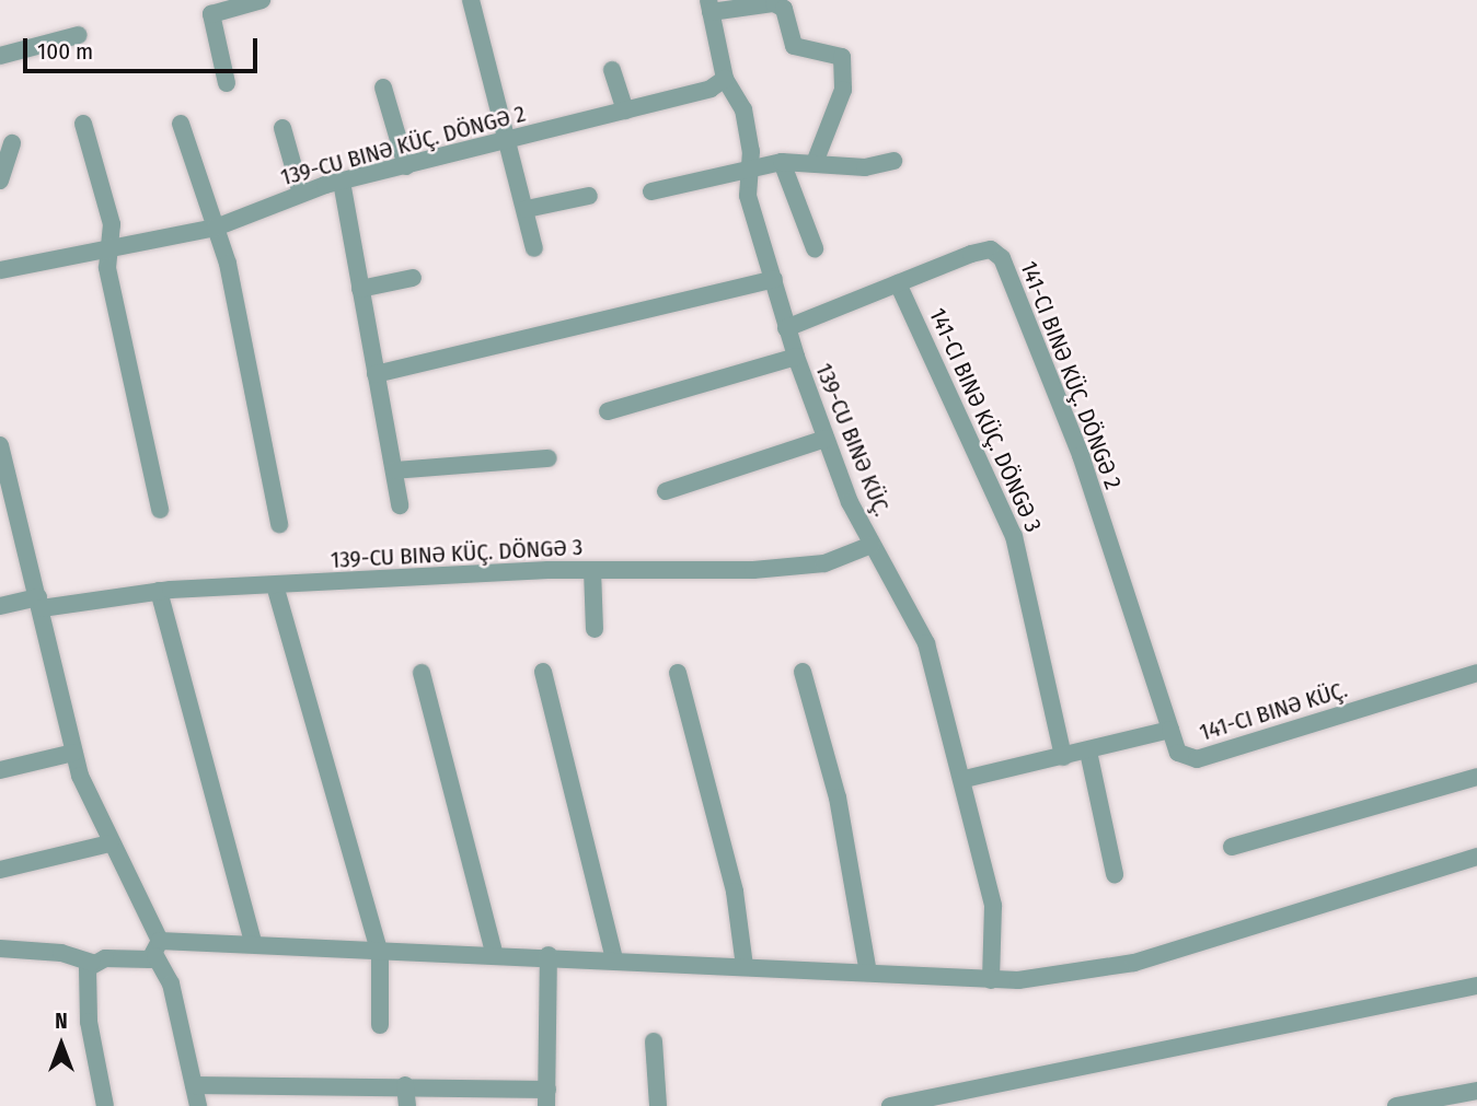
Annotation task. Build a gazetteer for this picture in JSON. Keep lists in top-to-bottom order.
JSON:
{
  "streets": {
    "street": [
      "139-CU BINƏ KÜÇ. DÖNGƏ 2",
      "141-CI BINƏ KÜÇ. DÖNGƏ 2",
      "141-CI BINƏ KÜÇ. DÖNGƏ 3",
      "139-CU BINƏ KÜÇ.",
      "139-CU BINƏ KÜÇ. DÖNGƏ 3",
      "141-CI BINƏ KÜÇ."
    ]
  },
  "crossings": [
    ["139-CU BINƏ KÜÇ. DÖNGƏ 2", "139-CU BINƏ KÜÇ."],
    ["141-CI BINƏ KÜÇ. DÖNGƏ 2", "141-CI BINƏ KÜÇ. DÖNGƏ 3"],
    ["141-CI BINƏ KÜÇ. DÖNGƏ 2", "139-CU BINƏ KÜÇ."],
    ["141-CI BINƏ KÜÇ. DÖNGƏ 2", "141-CI BINƏ KÜÇ."],
    ["141-CI BINƏ KÜÇ. DÖNGƏ 3", "141-CI BINƏ KÜÇ."],
    ["139-CU BINƏ KÜÇ.", "139-CU BINƏ KÜÇ. DÖNGƏ 3"],
    ["139-CU BINƏ KÜÇ.", "141-CI BINƏ KÜÇ."]
  ],
  "scale_bar": "100 m",
  "north": "top"
}
